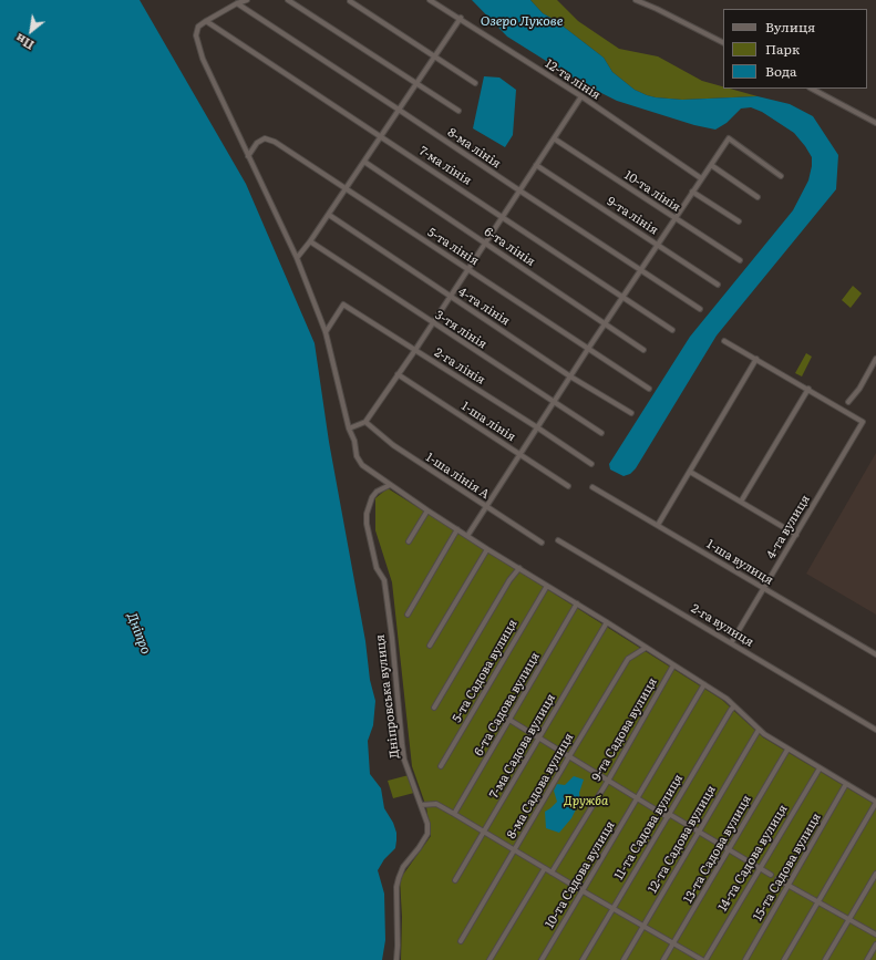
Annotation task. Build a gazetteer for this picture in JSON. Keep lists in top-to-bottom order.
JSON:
{
  "streets": {
    "street": [
      "12-та лінія",
      "8-ма лінія",
      "7-ма лінія",
      "10-та лінія",
      "9-та лінія",
      "5-та лінія",
      "6-та лінія",
      "4-та лінія",
      "3-тя лінія",
      "2-га лінія",
      "1-ша лінія",
      "1-ша лінія А",
      "4-та вулиця",
      "1-ша вулиця",
      "2-га вулиця",
      "5-та Садова вулиця",
      "Дніпровська вулиця",
      "6-та Садова вулиця",
      "9-та Садова вулиця",
      "7-ма Садова вулиця",
      "8-ма Садова вулиця",
      "11-та Садова вулиця",
      "12-та Садова вулиця",
      "13-та Садова вулиця",
      "14-та Садова вулиця",
      "15-та Садова вулиця",
      "10-та Садова вулиця"
    ]
  },
  "crossings": [
    ["4-та вулиця", "1-ша вулиця"],
    ["4-та вулиця", "2-га вулиця"]
  ],
  "water": ["Озеро Лукове", "Дніпро"],
  "parks": ["Дружба"],
  "legend": ["Вулиця", "Парк", "Вода"],
  "north": "bottom left"
}
